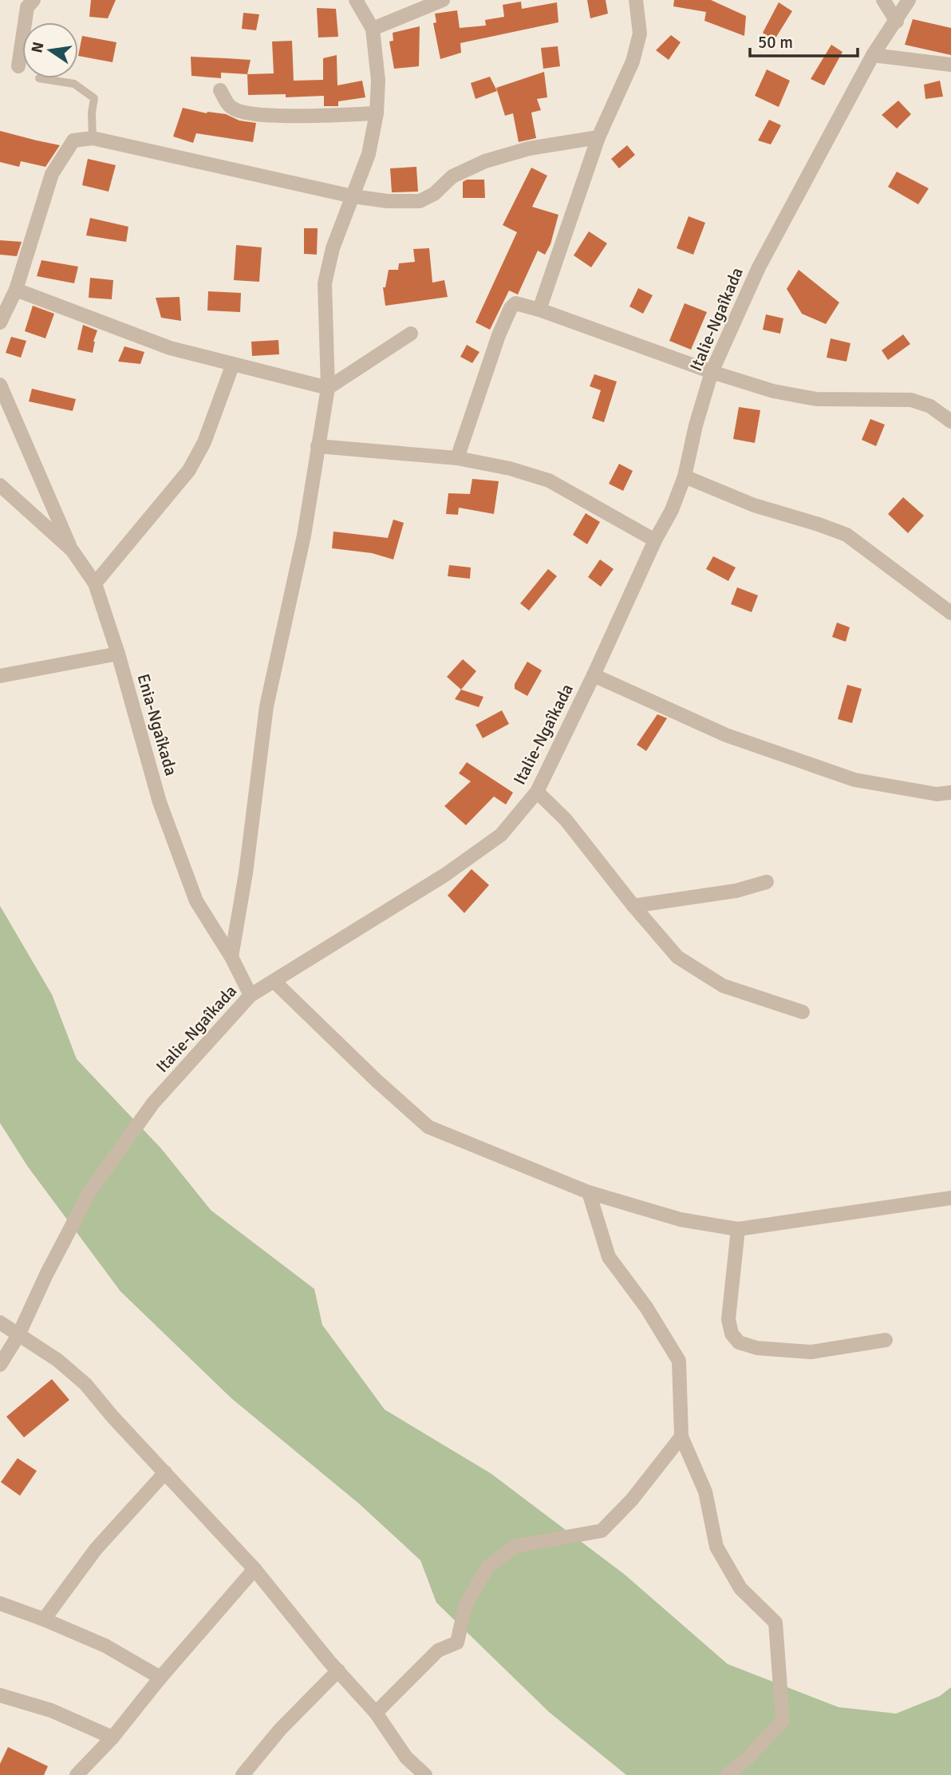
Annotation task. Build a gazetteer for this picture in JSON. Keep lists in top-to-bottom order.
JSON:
{
  "streets": {
    "street": ["Italie-Ngaîkada", "Enia-Ngaîkada"]
  },
  "crossings": [
    ["Italie-Ngaîkada", "Enia-Ngaîkada"]
  ],
  "scale_bar": "50 m",
  "north": "left"
}
